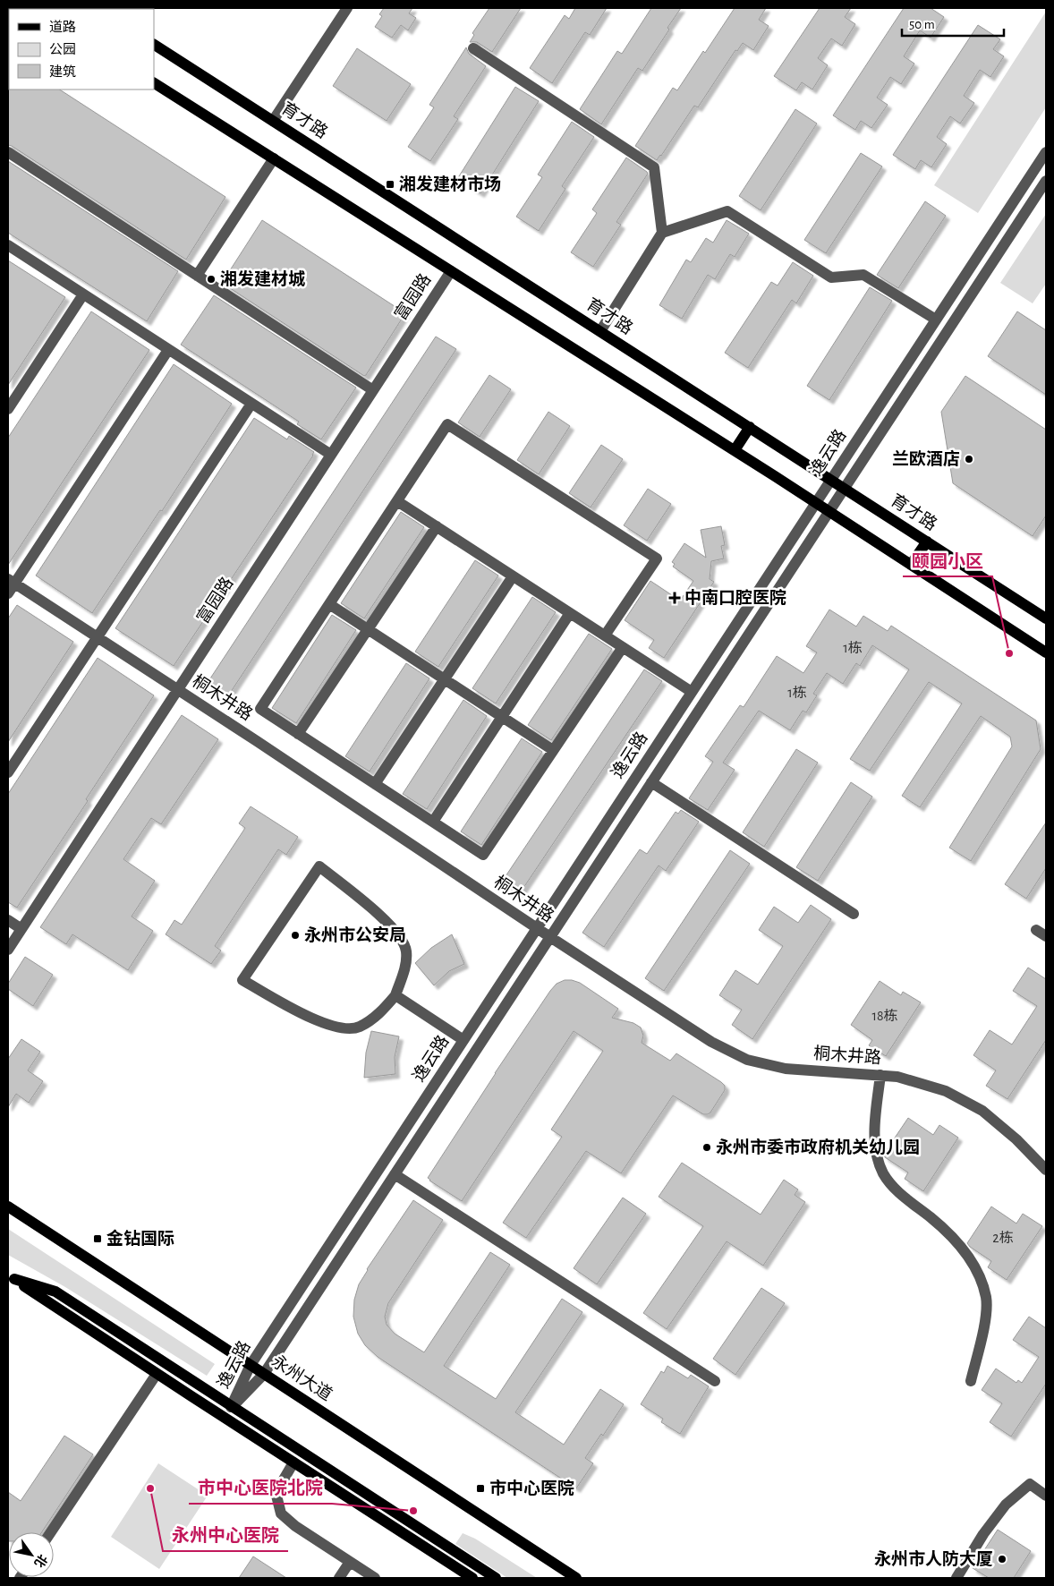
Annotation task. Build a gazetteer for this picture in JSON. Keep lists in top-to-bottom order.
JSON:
{
  "streets": {
    "main road": ["育才路", "永州大道"],
    "street": ["富园路", "逸云路", "桐木井路"]
  },
  "crossings": [
    ["育才路", "逸云路"],
    ["富园路", "桐木井路"],
    ["逸云路", "桐木井路"],
    ["逸云路", "永州大道"]
  ],
  "places": {
    "transit": ["湘发建材市场", "金钻国际", "市中心医院"],
    "other": [
      "湘发建材城",
      "兰欧酒店",
      "颐园小区",
      "永州市公安局",
      "永州市委市政府机关幼儿园",
      "永州中心医院",
      "市中心医院北院",
      "永州市人防大厦"
    ],
    "health": ["中南口腔医院"]
  },
  "house_numbers": [
    "1栋",
    "1栋",
    "18栋",
    "2栋"
  ],
  "legend": ["道路", "公园", "建筑"],
  "scale_bar": "50 m",
  "north": "bottom right"
}
